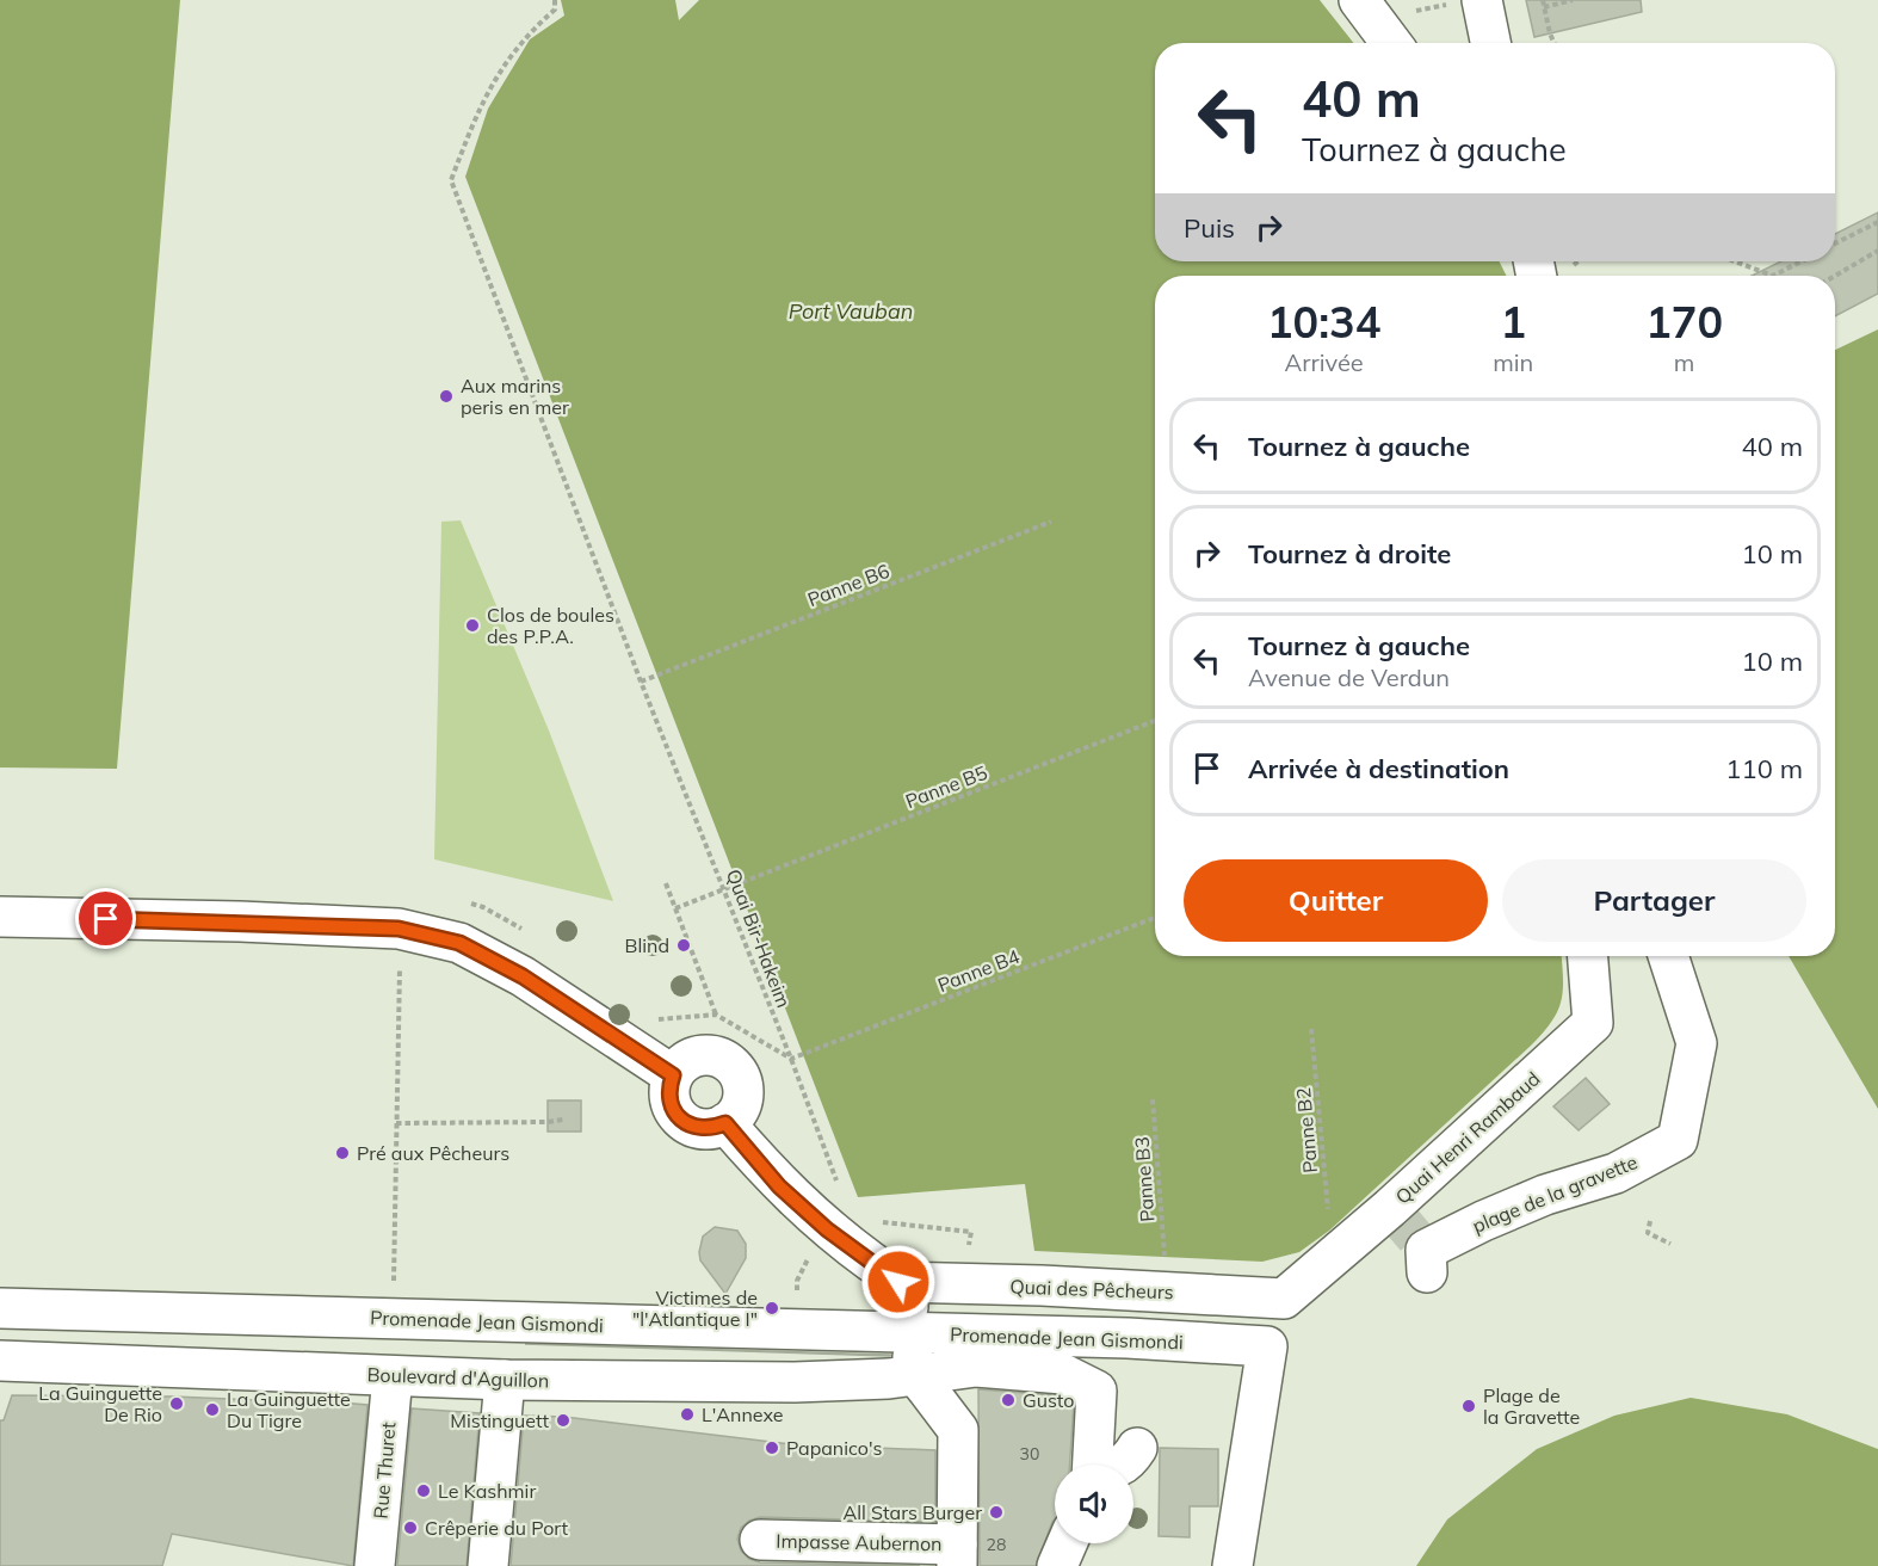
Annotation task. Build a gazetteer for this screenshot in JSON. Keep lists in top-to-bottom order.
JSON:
{
  "streets": {
    "street": [
      "Quai Henri Rambaud",
      "plage de la gravette",
      "Quai des Pêcheurs",
      "Promenade Jean Gismondi",
      "Boulevard d'Aguillon",
      "Rue Thuret",
      "Impasse Aubernon"
    ],
    "path": [
      "Panne B6",
      "Panne B5",
      "Quai Bir-Hakeim",
      "Panne B4",
      "Panne B2",
      "Panne B3"
    ]
  },
  "crossings": [
    ["Panne B6", "Quai Bir-Hakeim"],
    ["Panne B5", "Quai Bir-Hakeim"],
    ["Quai Bir-Hakeim", "Panne B4"],
    ["Quai Henri Rambaud", "Quai des Pêcheurs"],
    ["Boulevard d'Aguillon", "Rue Thuret"]
  ],
  "water": ["Port Vauban"],
  "places": [
    "Aux marins peris en mer",
    "Clos de boules des P.P.A.",
    "Blind",
    "Pré aux Pêcheurs",
    "Victimes de \"l'Atlantique I\"",
    "Gusto",
    "La Guinguette De Rio",
    "Plage de la Gravette",
    "La Guinguette Du Tigre",
    "L'Annexe",
    "Mistinguett",
    "Papanico's",
    "Le Kashmir",
    "All Stars Burger",
    "Crêperie du Port"
  ],
  "house_numbers": ["30", "28"],
  "page": {
    "turn": ["40 m", "Tournez à gauche"],
    "then": "Puis",
    "eta": [
      "10:34",
      "Arrivée",
      "1",
      "min",
      "170",
      "m"
    ],
    "list": [
      {
        "name": "Tournez à gauche",
        "value": "40 m"
      },
      {
        "name": "Tournez à droite",
        "value": "10 m"
      },
      {
        "name": "Tournez à gauche",
        "note": "Avenue de Verdun",
        "value": "10 m"
      },
      {
        "name": "Arrivée à destination",
        "value": "110 m"
      }
    ],
    "buttons": ["Quitter", "Partager"]
  }
}
